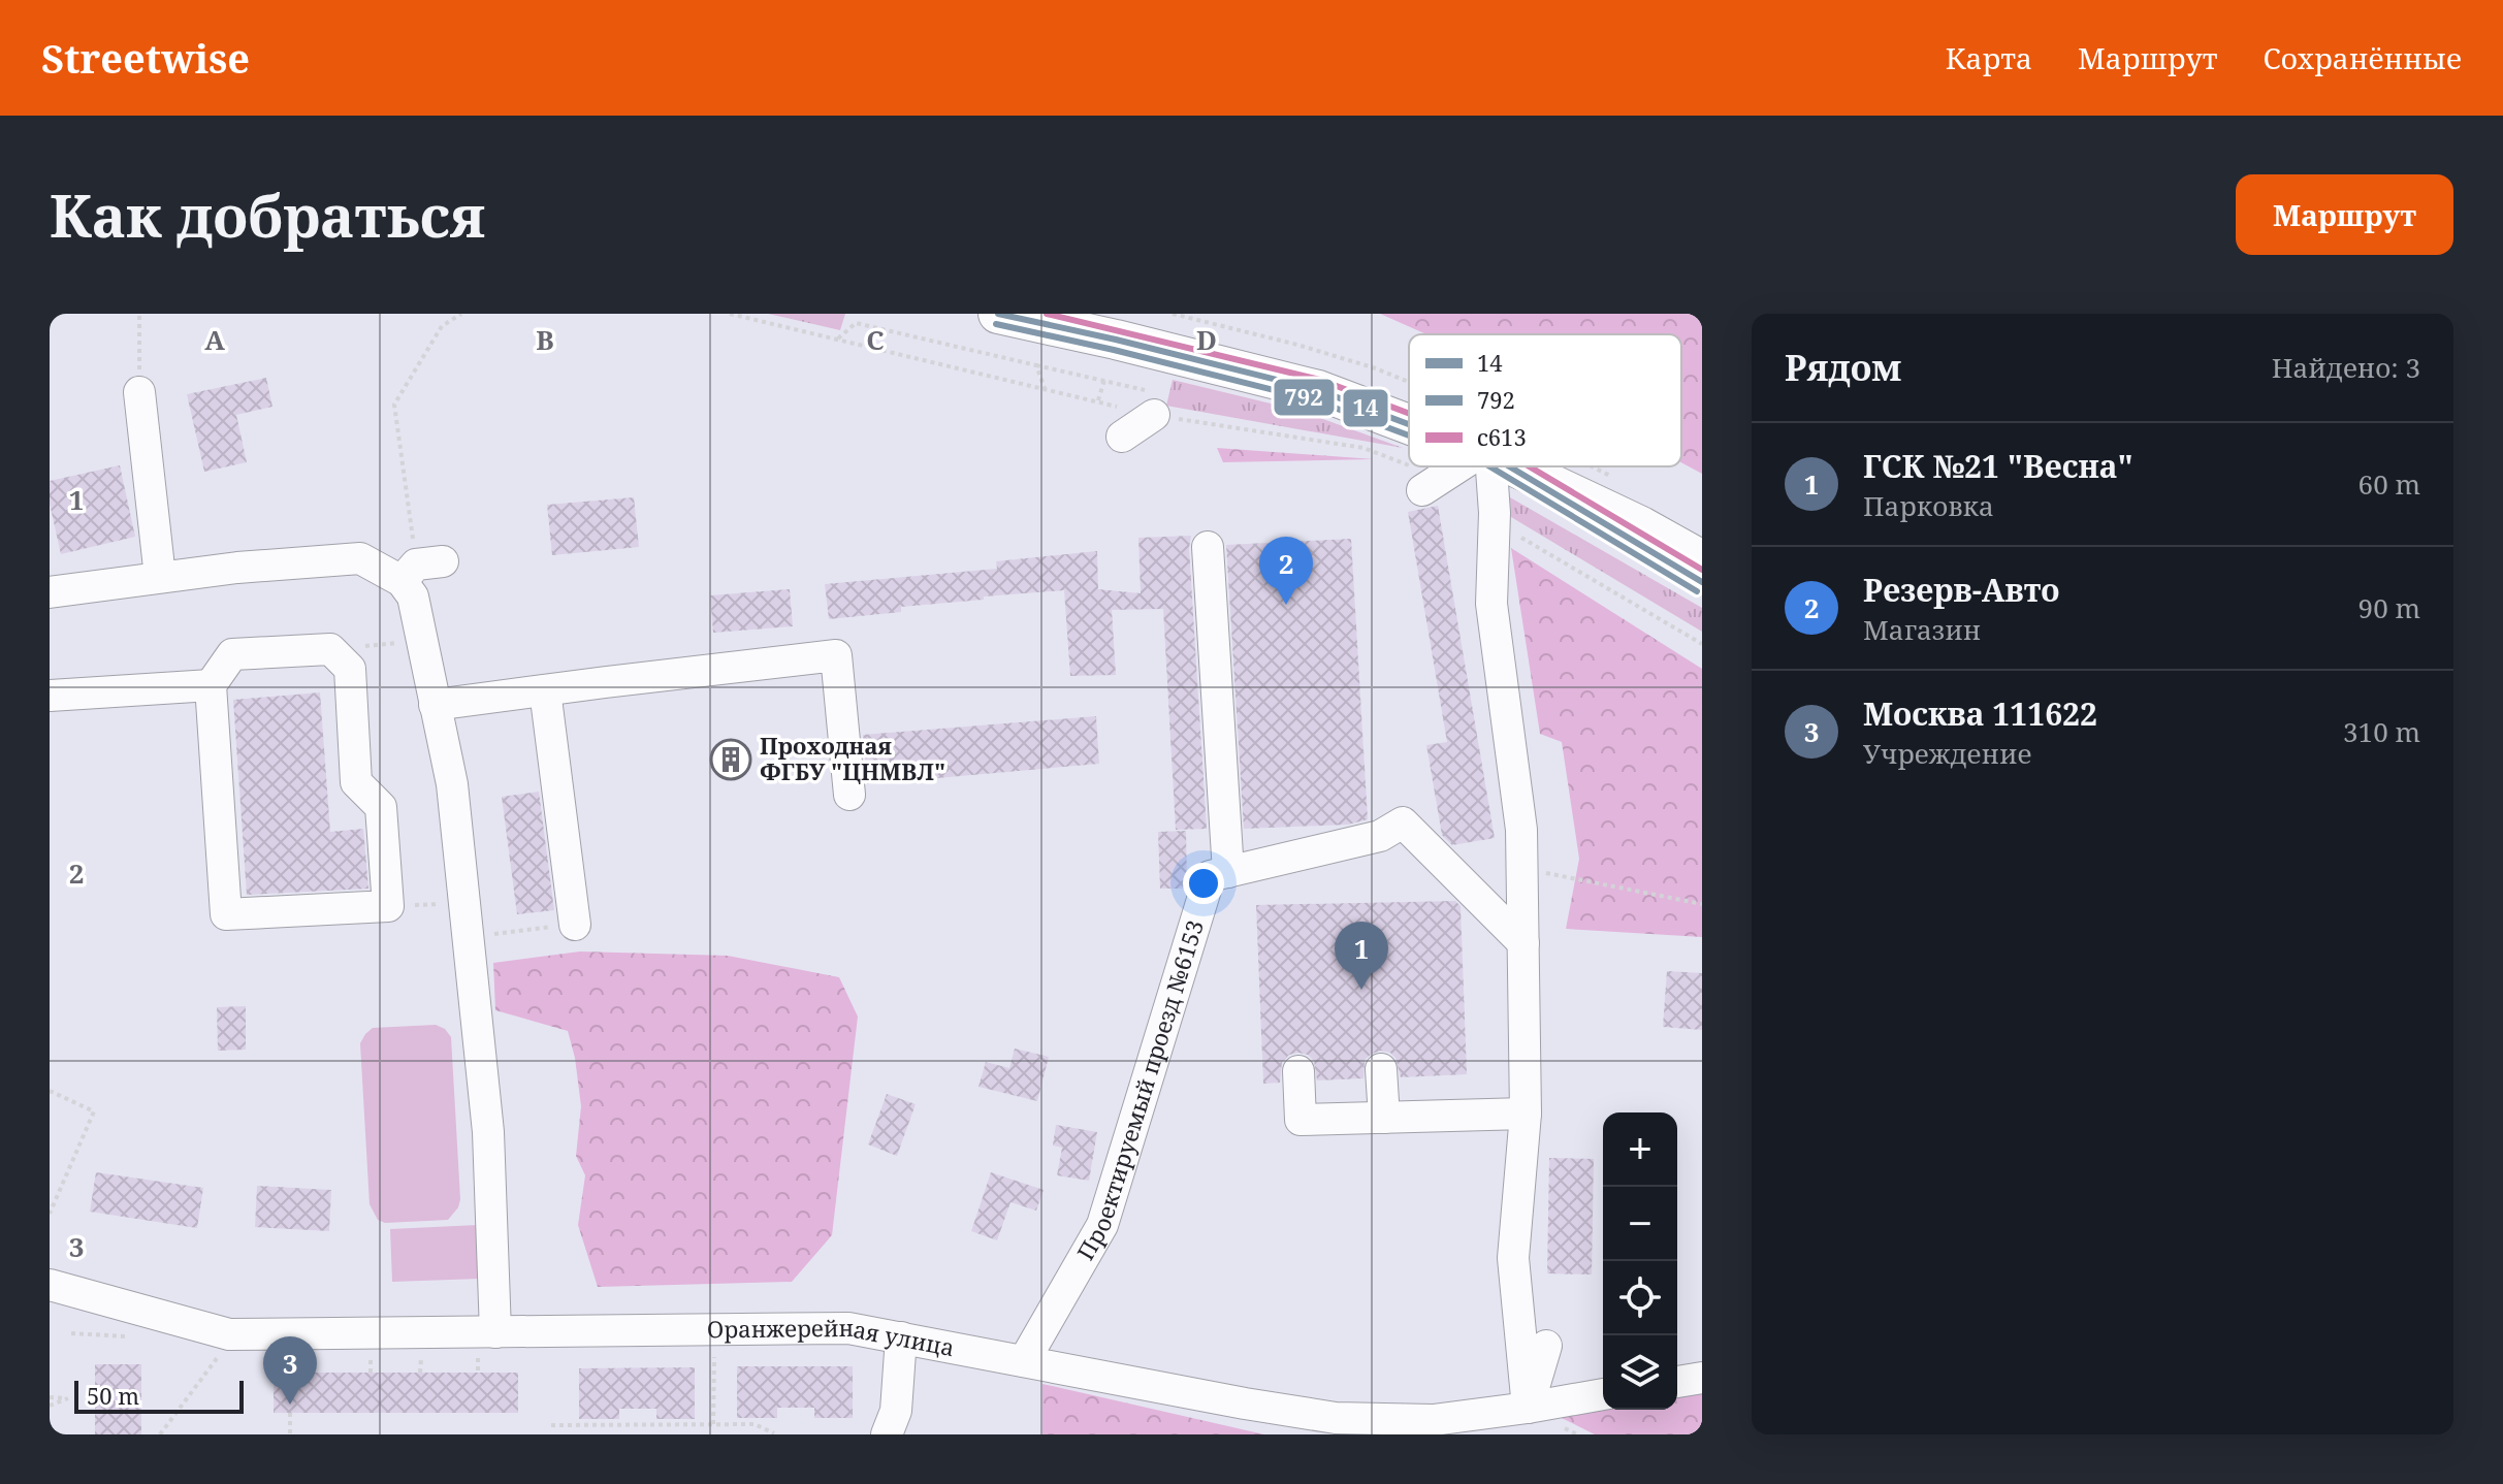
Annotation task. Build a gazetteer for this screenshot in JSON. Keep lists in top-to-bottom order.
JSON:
{
  "streets": {
    "street": ["Проектируемый проезд №6153", "Оранжерейная улица"]
  },
  "crossings": [
    ["Проектируемый проезд №6153", "Оранжерейная улица"]
  ],
  "places": {
    "building": ["Проходная ФГБУ \"ЦНМВЛ\""]
  },
  "lines": ["transit line 14", "transit line с613", "transit line 792"],
  "legend": ["14", "792", "с613"],
  "scale_bar": "50 m",
  "page": {
    "header": "Streetwise",
    "nav": ["Карта", "Маршрут", "Сохранённые"],
    "buttons": "Маршрут",
    "title": "Как добраться",
    "heading": ["Рядом", "Найдено: 3"],
    "list": [
      {
        "mark": "1",
        "name": "ГСК №21 \"Весна\"",
        "note": "Парковка",
        "value": "60 m"
      },
      {
        "mark": "2",
        "name": "Резерв-Авто",
        "note": "Магазин",
        "value": "90 m"
      },
      {
        "mark": "3",
        "name": "Москва 111622",
        "note": "Учреждение",
        "value": "310 m"
      }
    ],
    "pins": ["2", "1", "3"],
    "map_buttons": ["+", "−"],
    "scale": "50 m"
  },
  "grid": {
    "columns": [
      "A",
      "B",
      "C",
      "D"
    ],
    "rows": ["1", "2", "3"]
  }
}
